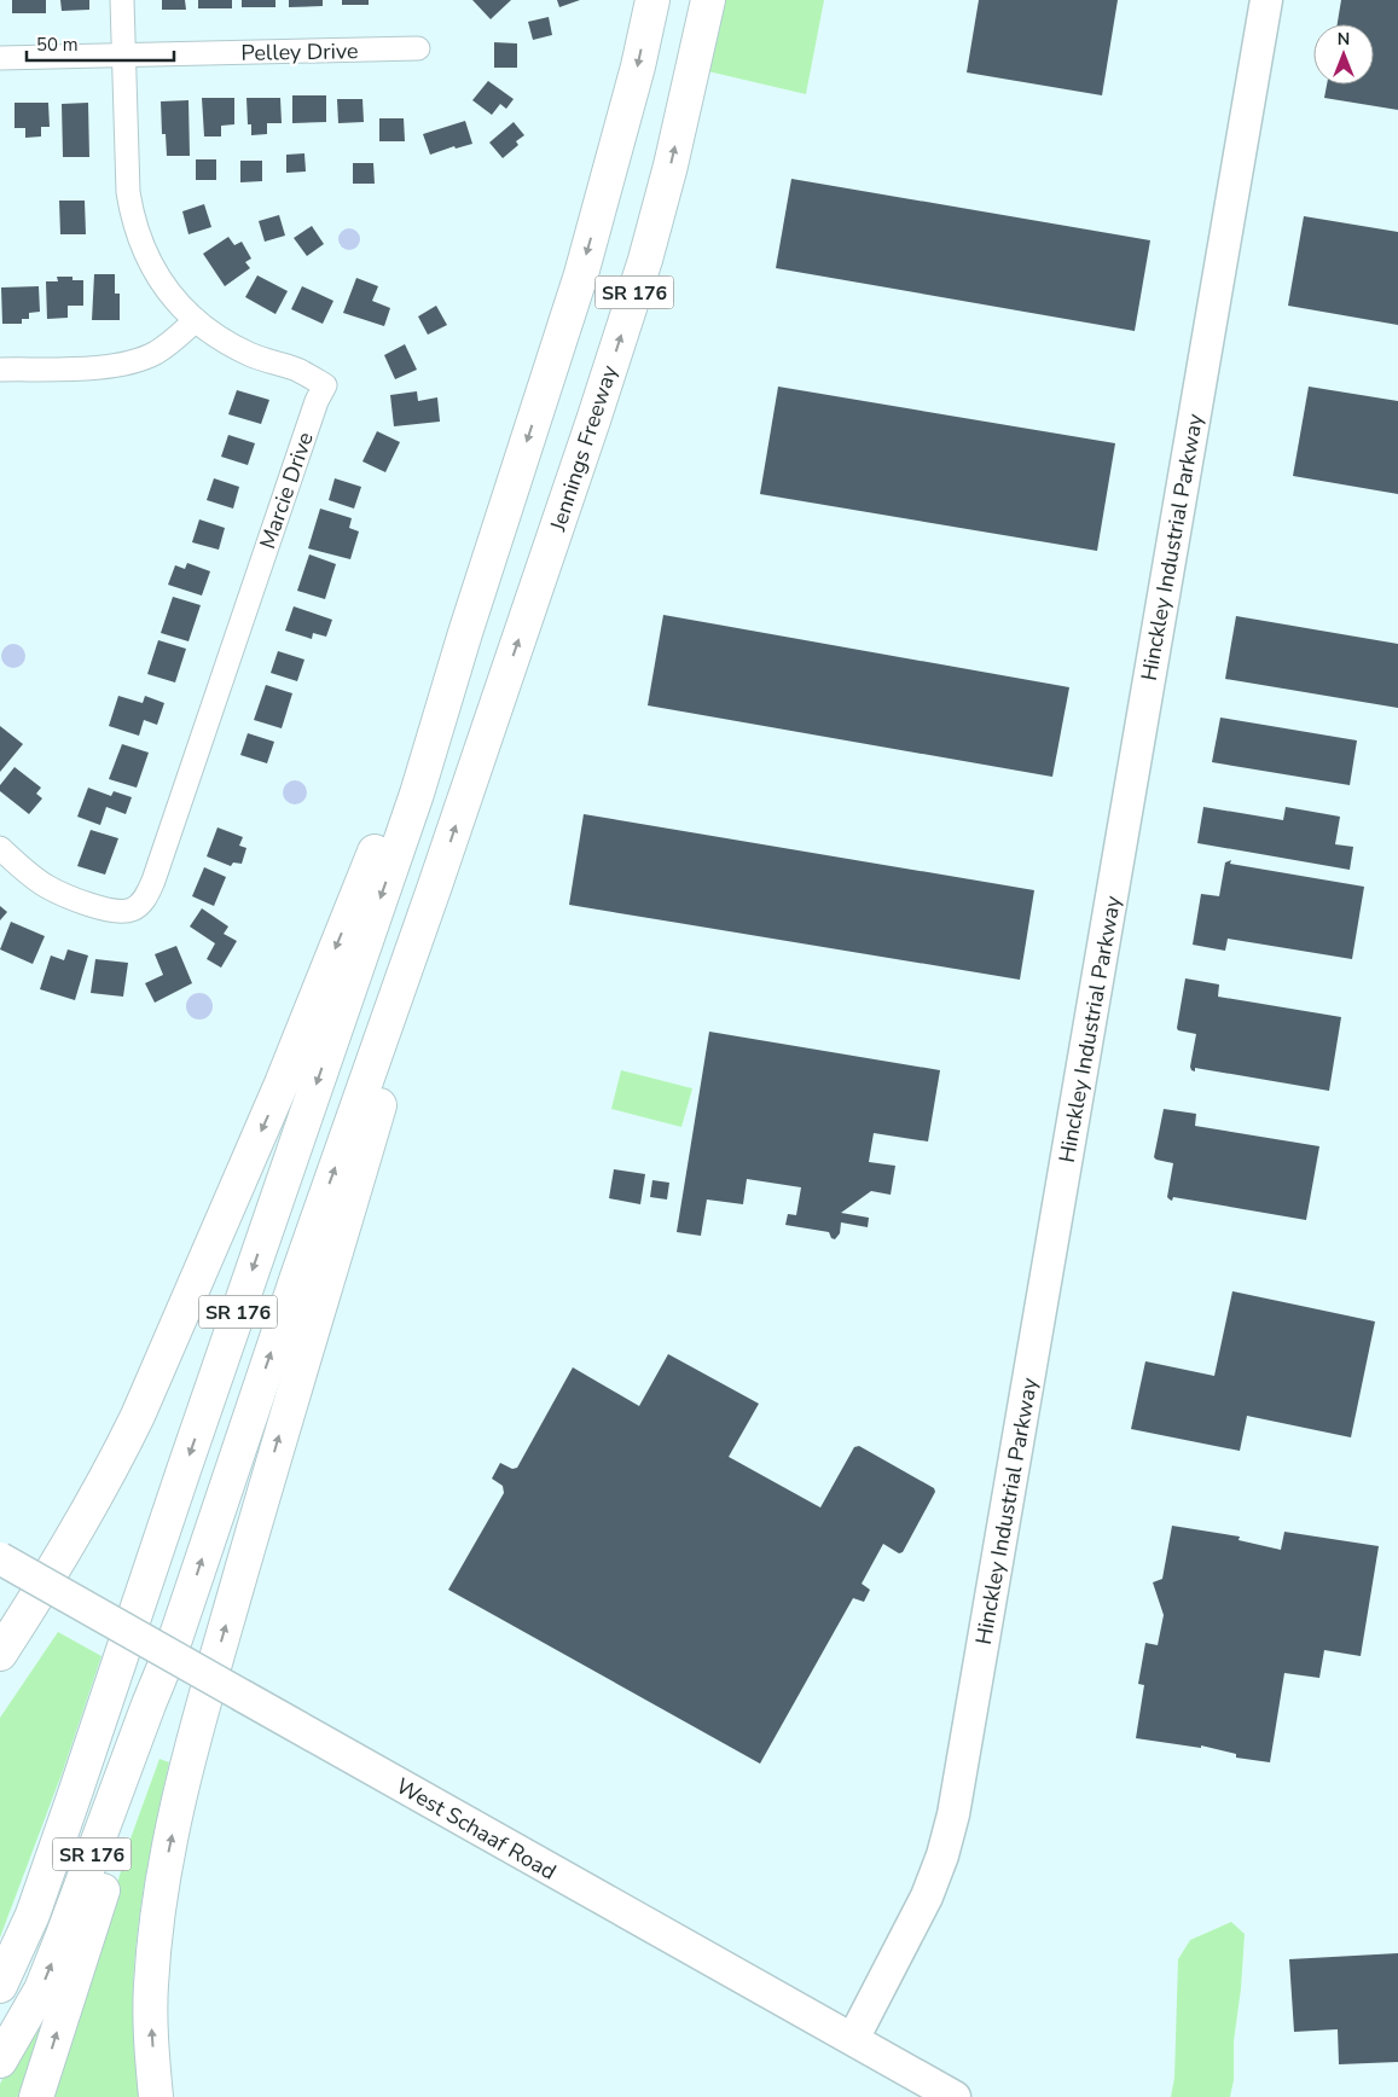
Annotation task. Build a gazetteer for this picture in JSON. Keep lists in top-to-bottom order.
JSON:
{
  "streets": {
    "highway": ["SR 176", "Jennings Freeway"],
    "street": [
      "Pelley Drive",
      "Marcie Drive",
      "Hinckley Industrial Parkway",
      "West Schaaf Road"
    ]
  },
  "crossings": [
    ["Pelley Drive", "Marcie Drive"],
    ["SR 176", "Jennings Freeway"],
    ["Hinckley Industrial Parkway", "West Schaaf Road"]
  ],
  "scale_bar": "50 m",
  "north": "top"
}
